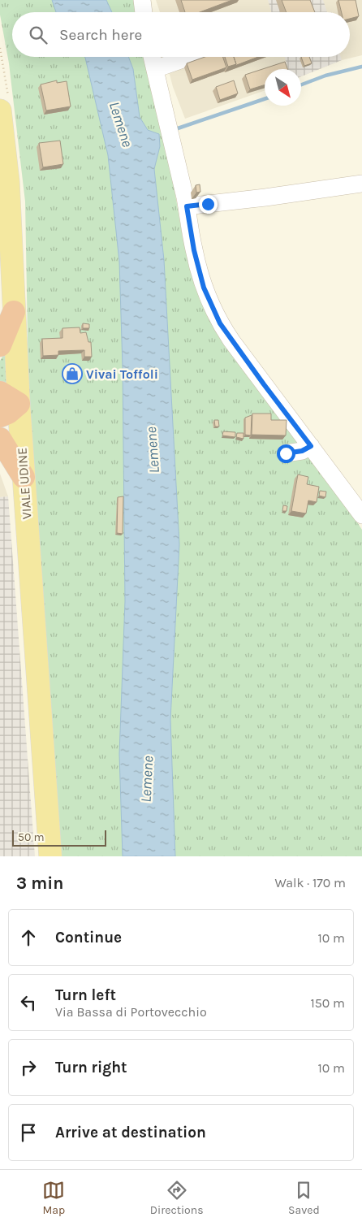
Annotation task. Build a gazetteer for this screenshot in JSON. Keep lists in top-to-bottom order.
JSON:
{
  "streets": {
    "main road": ["VIALE UDINE"]
  },
  "water": ["Lemene"],
  "places": {
    "shop": ["Vivai Toffoli"]
  },
  "scale_bar": "50 m",
  "north": "bottom right",
  "page": {
    "search": "Search here",
    "scale": "50 m",
    "heading": ["3 min", "Walk · 170 m"],
    "list": [
      ["Continue", "10 m"],
      ["Turn left", "Via Bassa di Portovecchio", "150 m"],
      ["Turn right", "10 m"],
      "Arrive at destination"
    ],
    "nav": ["Map", "Directions", "Saved"]
  }
}
